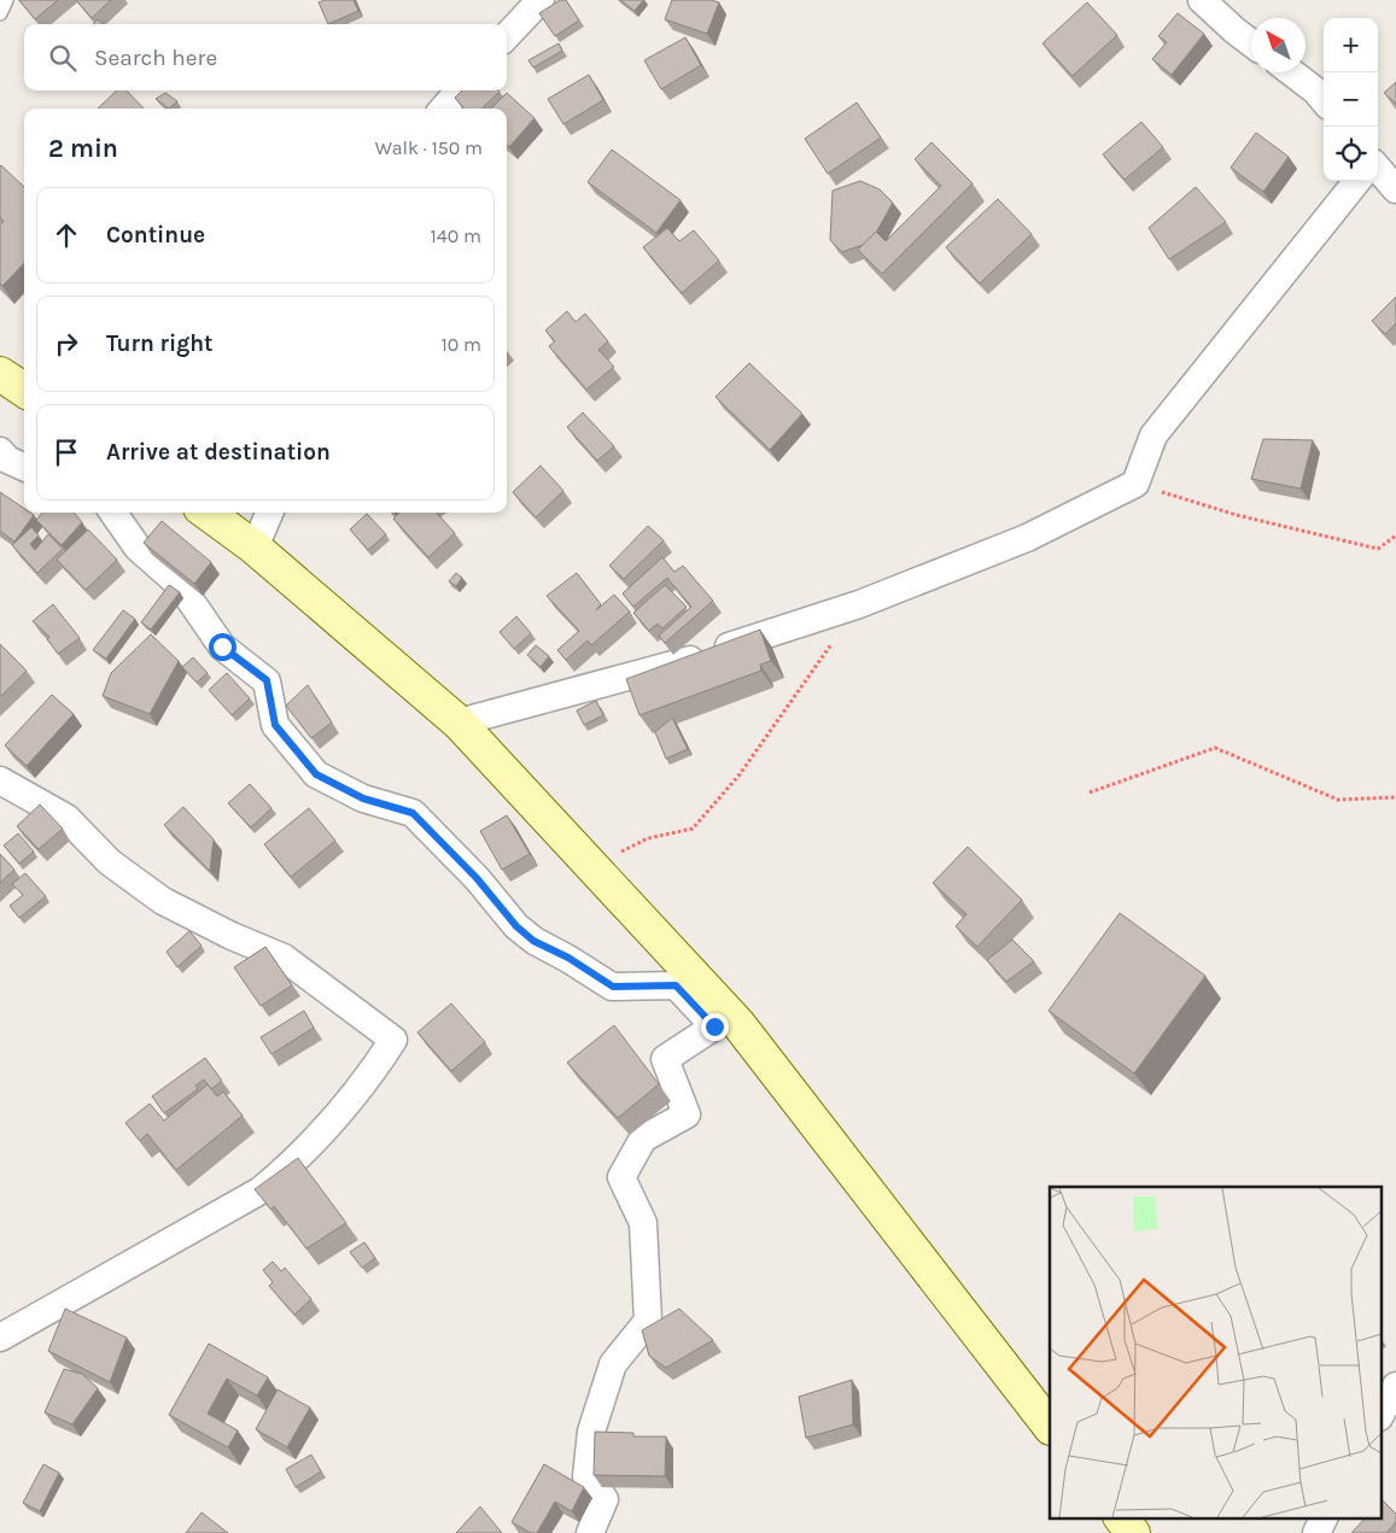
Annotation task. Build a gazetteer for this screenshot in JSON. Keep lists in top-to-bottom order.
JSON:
{
  "north": "top left",
  "page": {
    "map_buttons": ["+", "−"],
    "search": "Search here",
    "heading": ["2 min", "Walk · 150 m"],
    "list": [
      ["Continue", "140 m"],
      ["Turn right", "10 m"],
      "Arrive at destination"
    ]
  }
}
